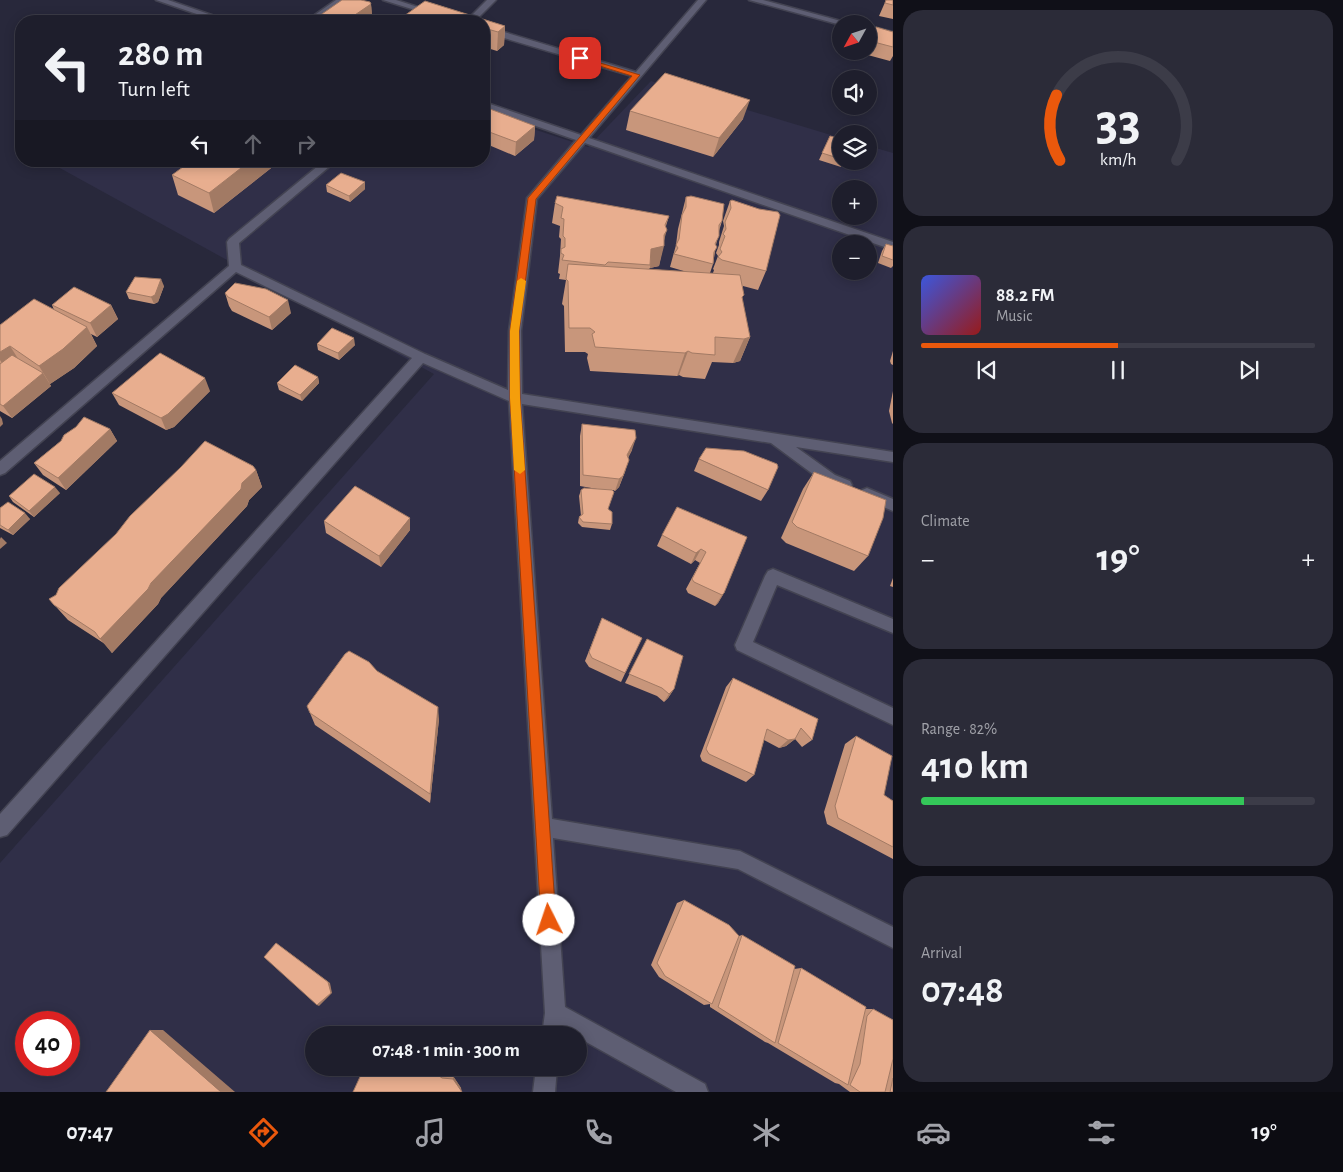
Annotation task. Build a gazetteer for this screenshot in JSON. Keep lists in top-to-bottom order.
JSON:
{
  "north": "bottom left",
  "page": {
    "map_buttons": ["+", "−"],
    "turn": ["280 m", "Turn left"],
    "song": ["88.2 FM", "Music"],
    "tile": [
      "Climate",
      ["Range · 82%", "410 km"],
      ["Arrival", "07:48"]
    ],
    "heat": ["−", "19°", "+"],
    "limit": "40",
    "trip": "07:48 · 1 min · 300 m",
    "tabs": ["07:47", "19°"],
    "gauge": ["33", "km/h"]
  }
}
